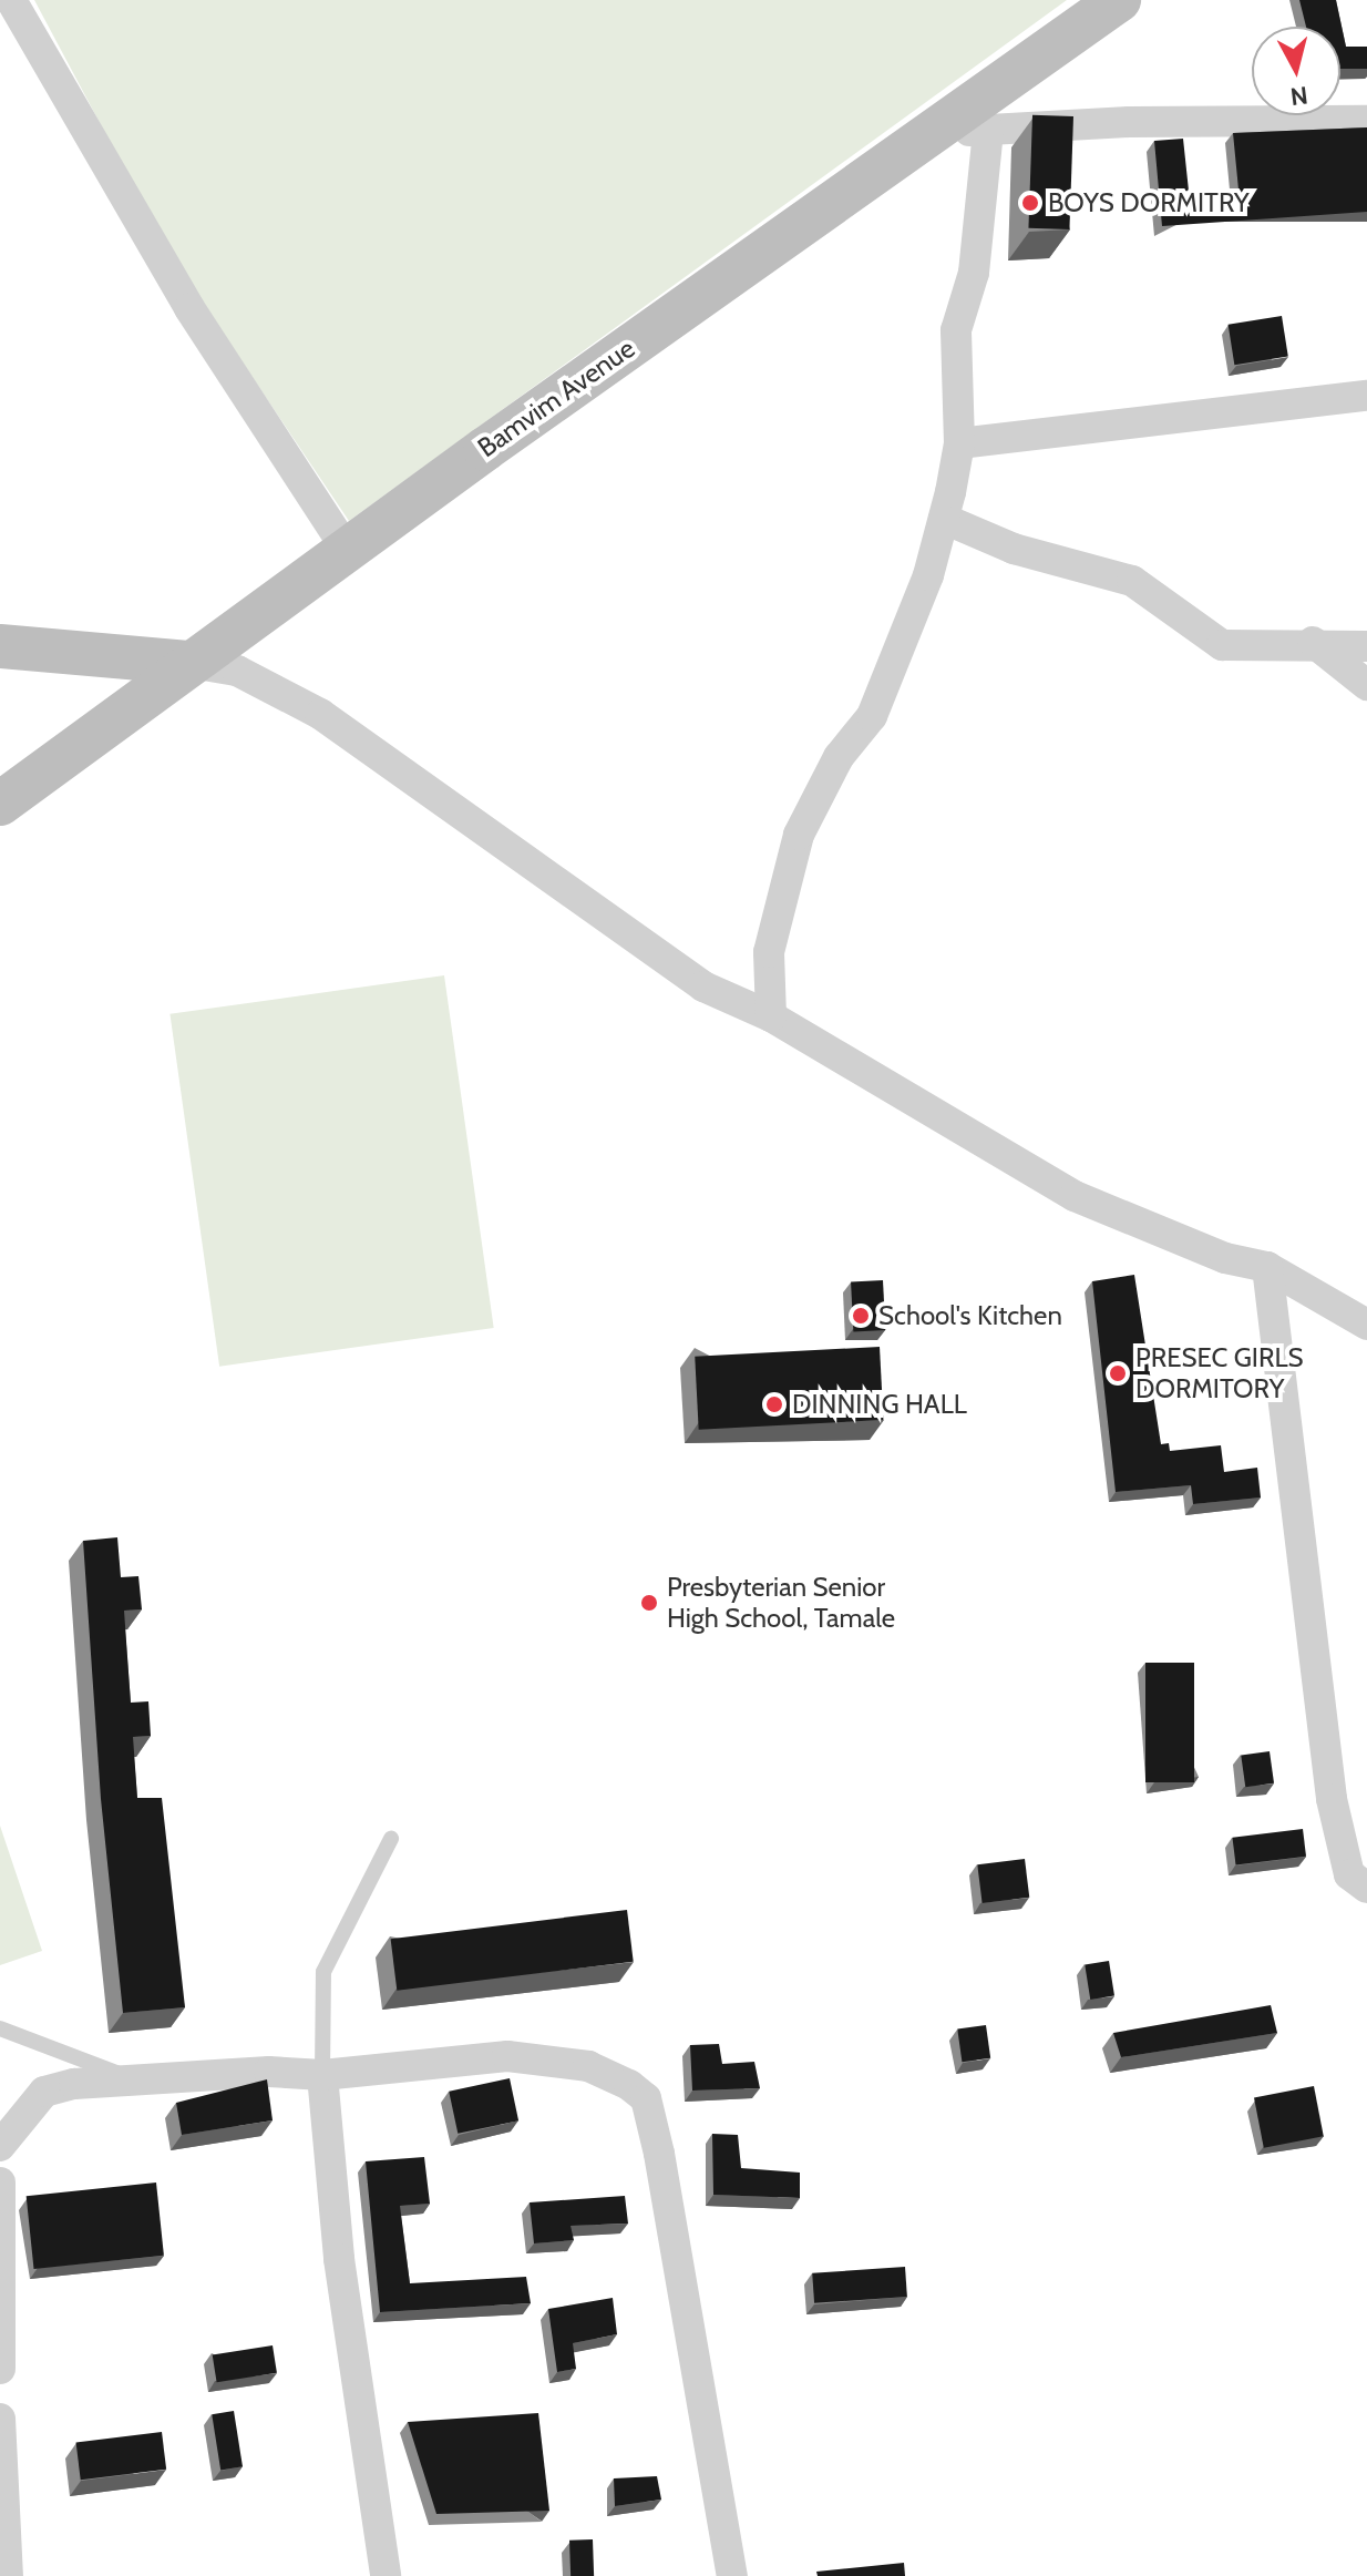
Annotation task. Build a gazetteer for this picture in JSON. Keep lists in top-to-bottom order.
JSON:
{
  "streets": {
    "street": ["Bamvim Avenue"]
  },
  "places": [
    "BOYS DORMITRY",
    "School's Kitchen",
    "PRESEC GIRLS DORMITORY",
    "DINNING HALL",
    "Presbyterian Senior High School, Tamale"
  ],
  "north": "bottom"
}
